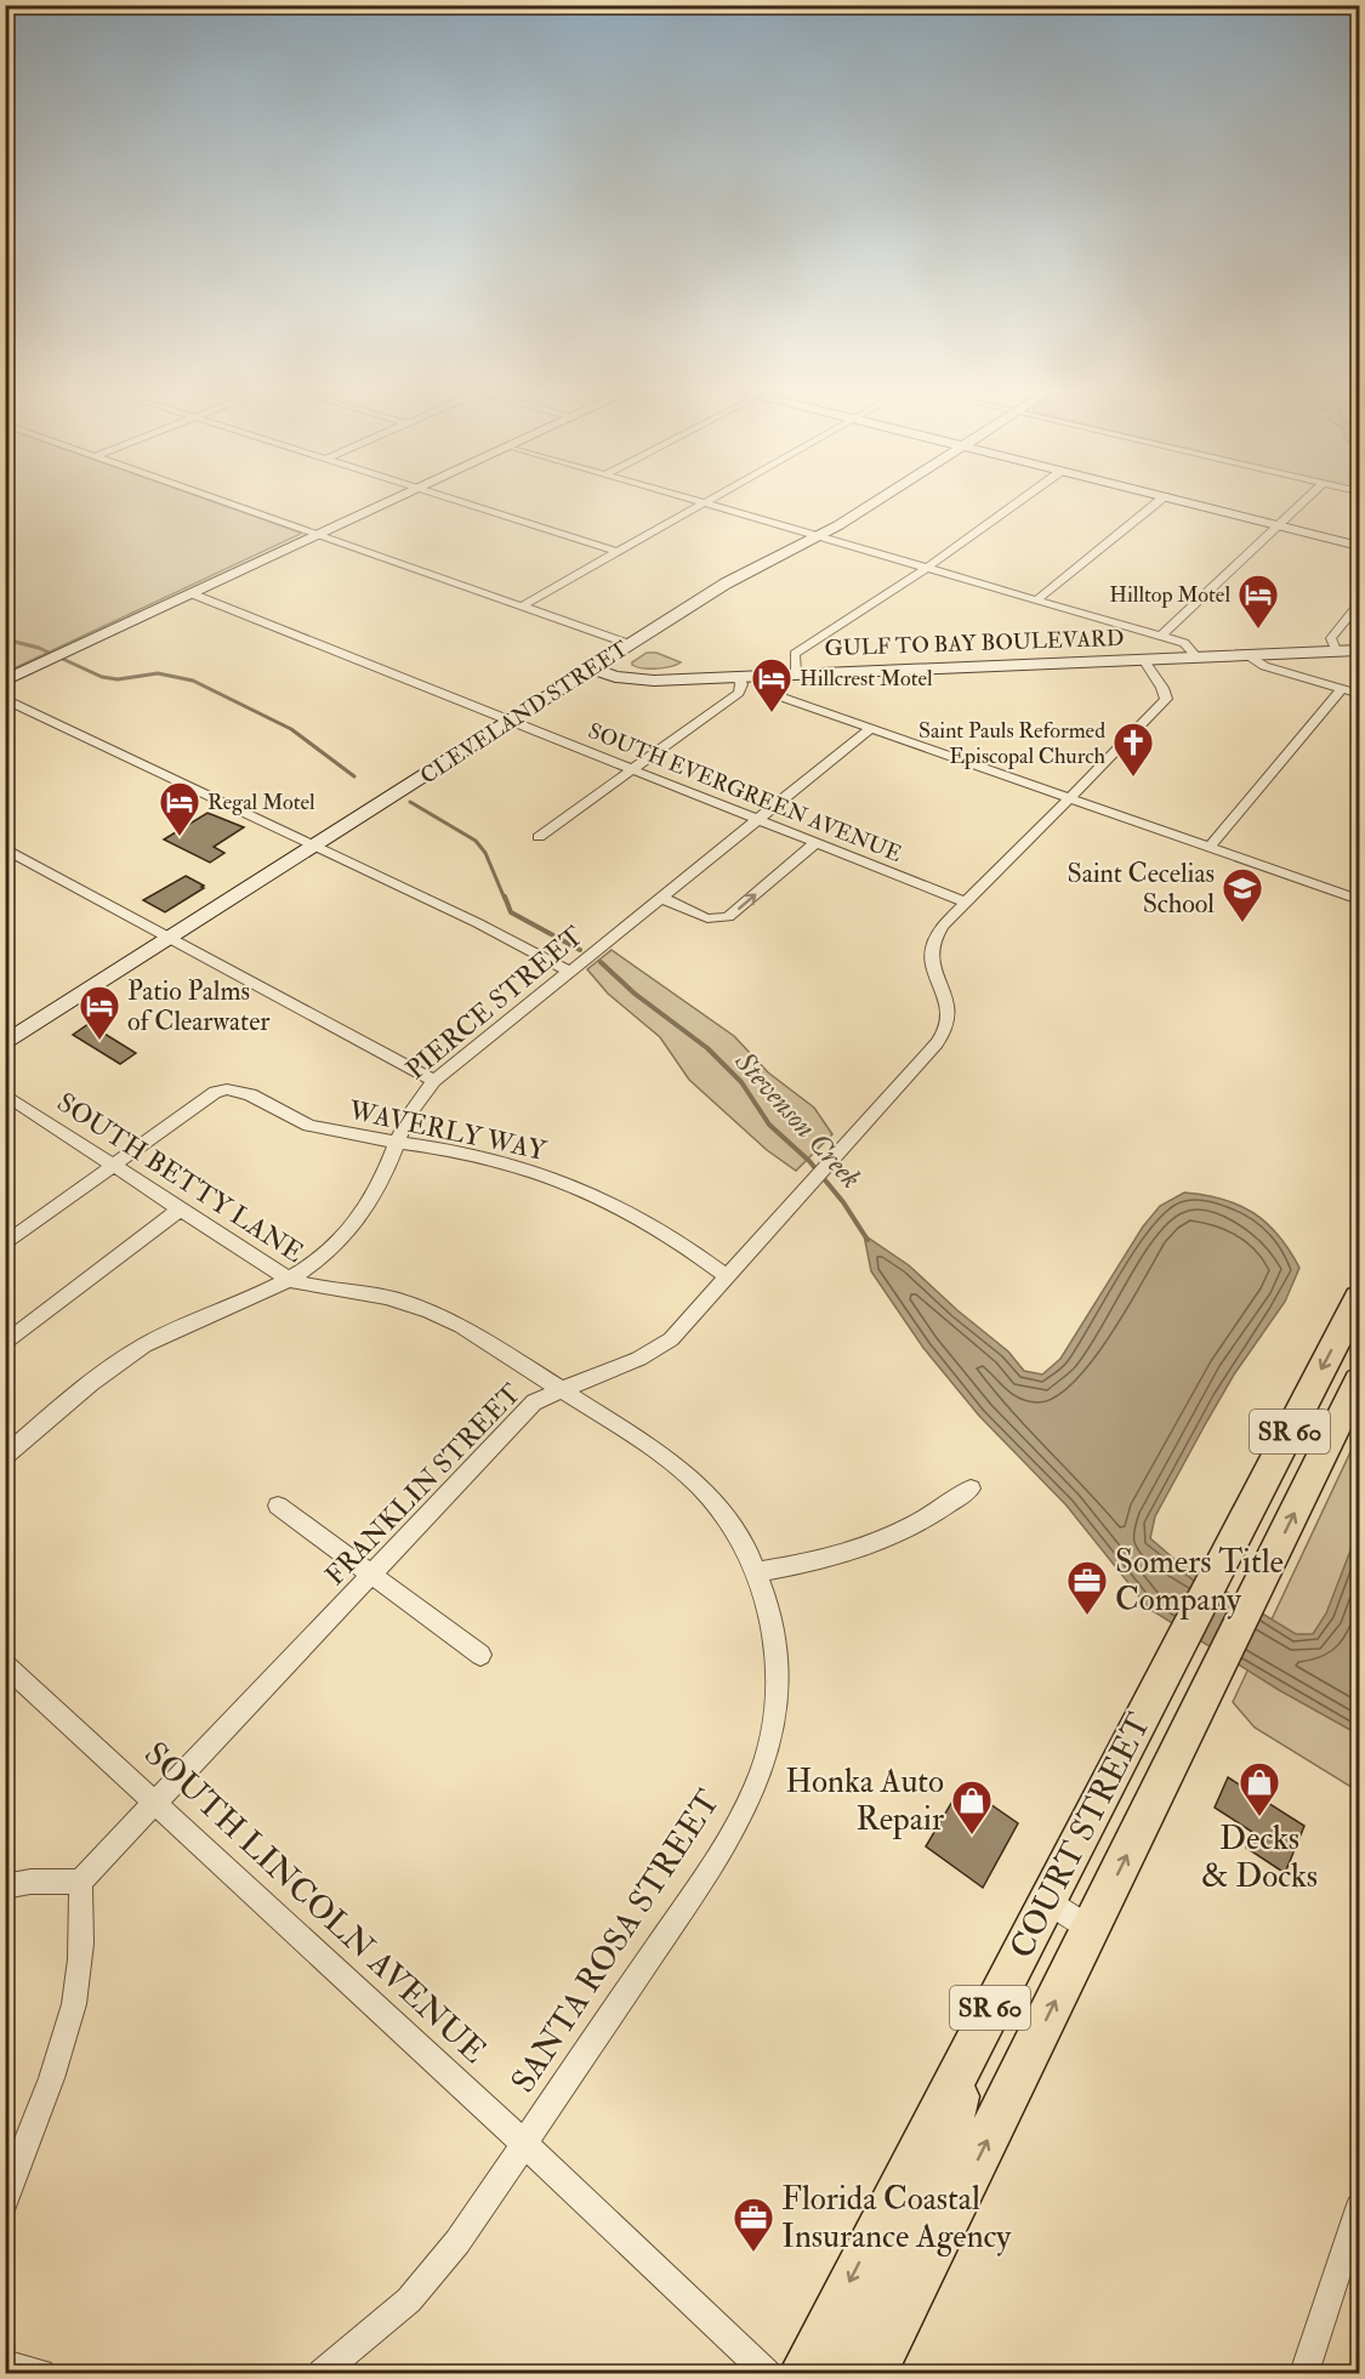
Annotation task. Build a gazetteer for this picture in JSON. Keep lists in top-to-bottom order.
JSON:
{
  "streets": {
    "main road": ["SR 60", "COURT STREET"],
    "street": [
      "GULF TO BAY BOULEVARD",
      "CLEVELAND STREET",
      "SOUTH EVERGREEN AVENUE",
      "PIERCE STREET",
      "WAVERLY WAY",
      "SOUTH BETTY LANE",
      "FRANKLIN STREET",
      "SOUTH LINCOLN AVENUE",
      "SANTA ROSA STREET"
    ]
  },
  "crossings": [
    ["GULF TO BAY BOULEVARD", "CLEVELAND STREET"],
    ["GULF TO BAY BOULEVARD", "FRANKLIN STREET"],
    ["CLEVELAND STREET", "SOUTH EVERGREEN AVENUE"],
    ["SOUTH EVERGREEN AVENUE", "PIERCE STREET"],
    ["SOUTH EVERGREEN AVENUE", "FRANKLIN STREET"],
    ["PIERCE STREET", "WAVERLY WAY"],
    ["PIERCE STREET", "SOUTH BETTY LANE"],
    ["WAVERLY WAY", "SOUTH BETTY LANE"],
    ["WAVERLY WAY", "FRANKLIN STREET"],
    ["SOUTH BETTY LANE", "FRANKLIN STREET"],
    ["SOUTH BETTY LANE", "SANTA ROSA STREET"],
    ["FRANKLIN STREET", "SOUTH LINCOLN AVENUE"],
    ["SOUTH LINCOLN AVENUE", "SANTA ROSA STREET"]
  ],
  "water": ["Stevenson Creek"],
  "places": {
    "hotel": [
      "Hilltop Motel",
      "Hillcrest Motel",
      "Regal Motel",
      "Patio Palms of Clearwater"
    ],
    "church": ["Saint Pauls Reformed Episcopal Church"],
    "school or university": ["Saint Cecelias School"],
    "office": ["Somers Title Company", "Florida Coastal Insurance Agency"],
    "shop": ["Decks & Docks", "Honka Auto Repair"]
  }
}
